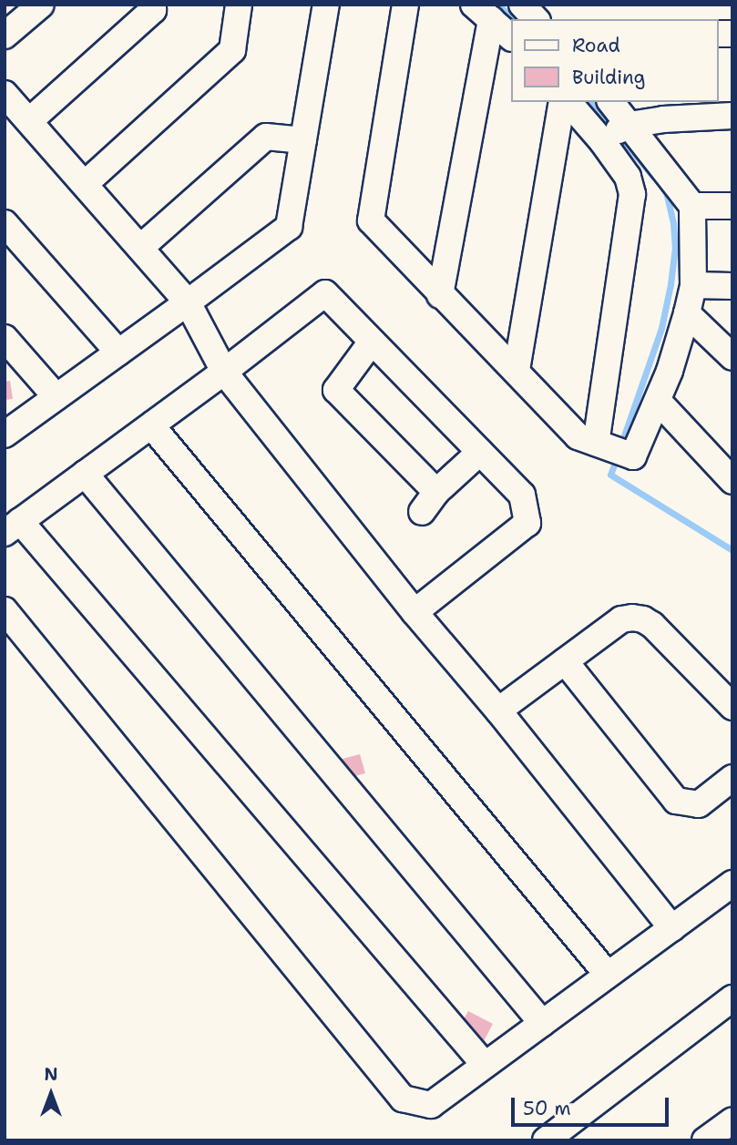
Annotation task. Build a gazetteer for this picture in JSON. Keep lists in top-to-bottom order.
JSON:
{
  "legend": ["Road", "Building"],
  "scale_bar": "50 m",
  "north": "top"
}
